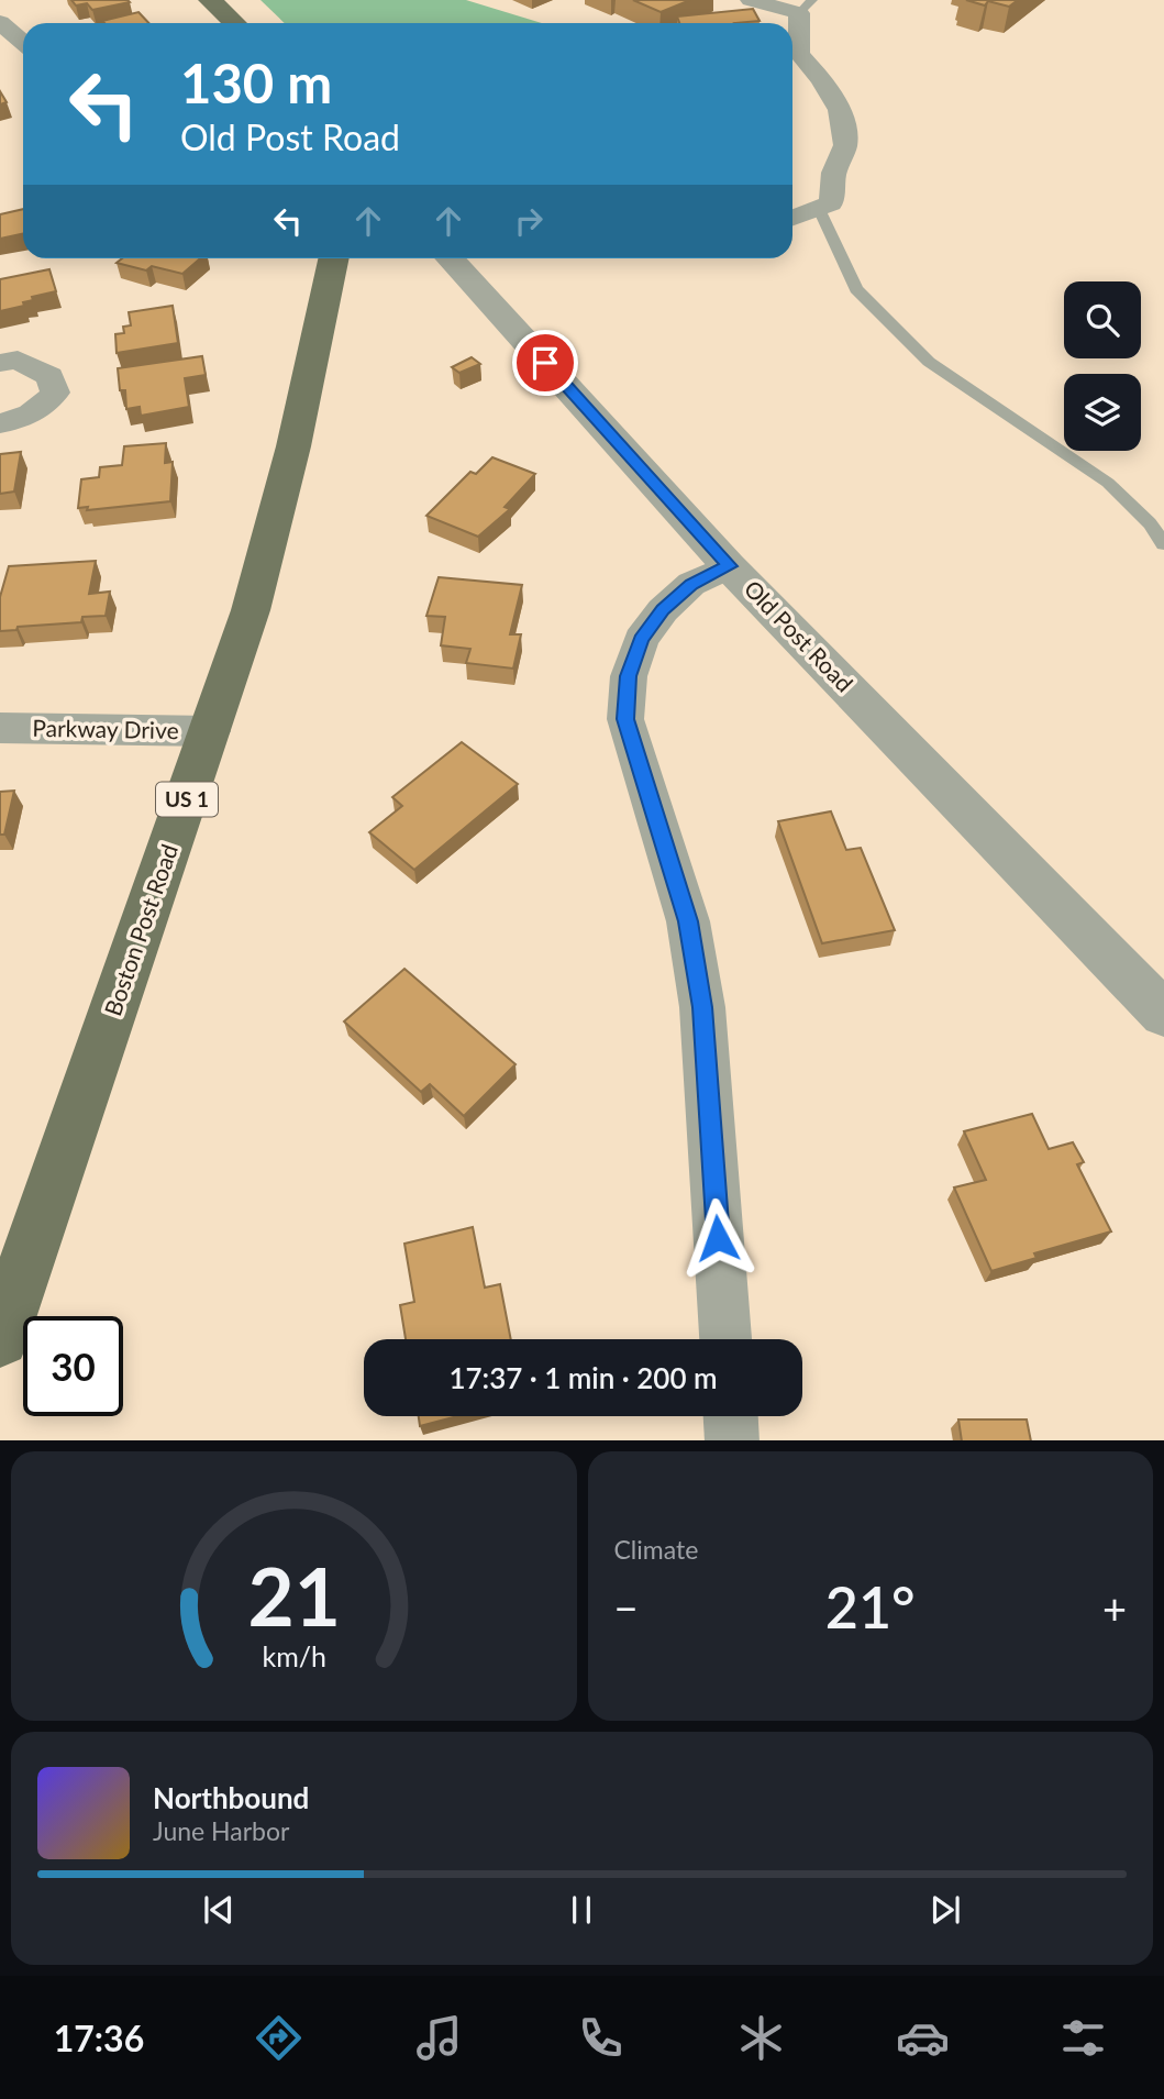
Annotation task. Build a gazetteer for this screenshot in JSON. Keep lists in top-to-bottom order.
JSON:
{
  "streets": {
    "main road": ["US 1", "Boston Post Road"],
    "street": ["Old Post Road", "Parkway Drive"]
  },
  "crossings": [
    ["Parkway Drive", "Boston Post Road"]
  ],
  "page": {
    "turn": ["130 m", "Old Post Road"],
    "limit": "30",
    "trip": "17:37 · 1 min · 200 m",
    "tile": "Climate",
    "heat": ["−", "21°", "+"],
    "song": ["Northbound", "June Harbor"],
    "tabs": "17:36",
    "gauge": ["21", "km/h"]
  }
}
